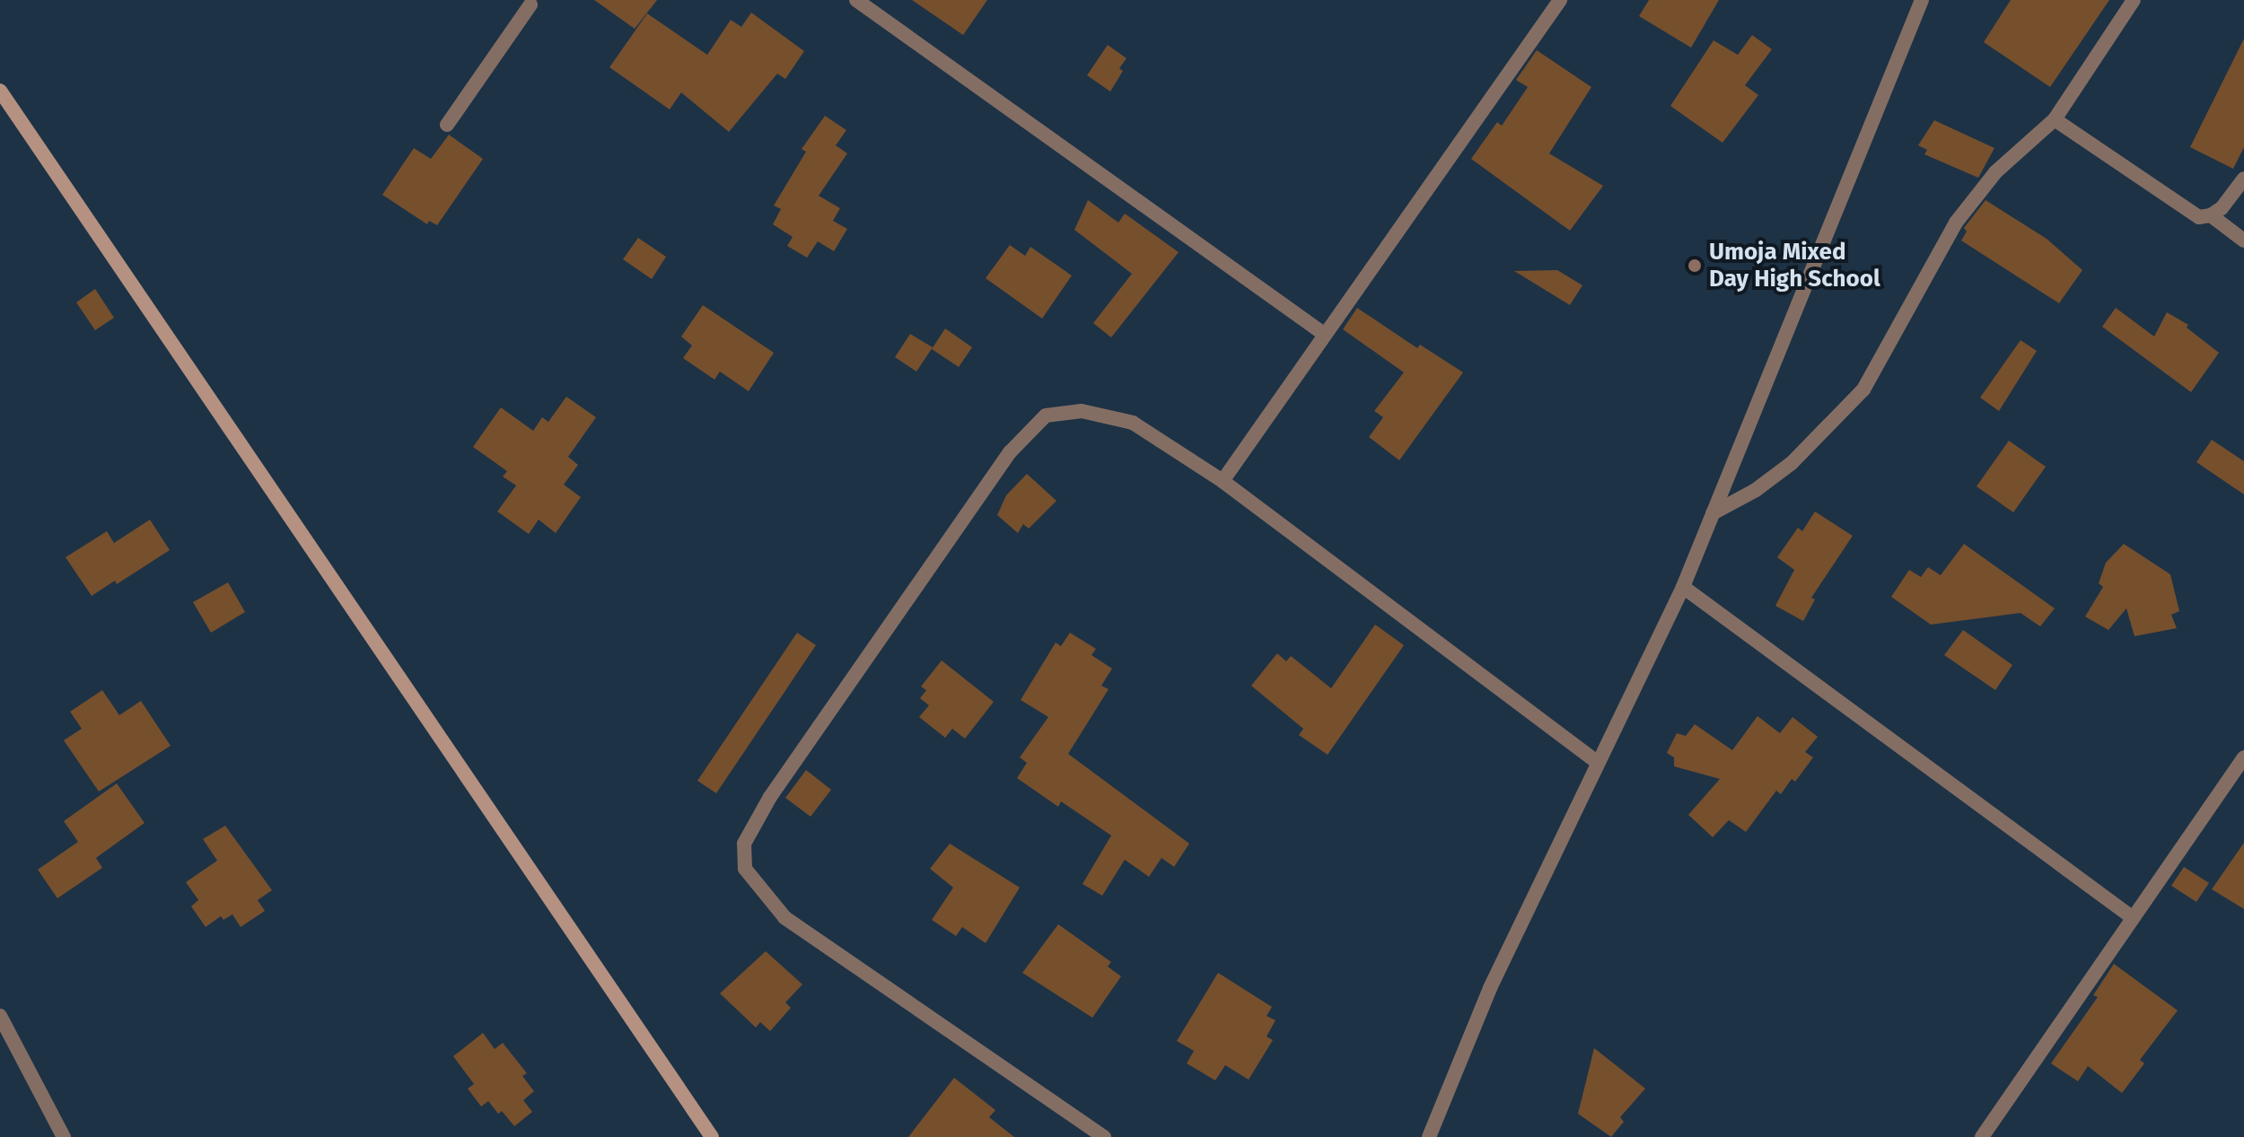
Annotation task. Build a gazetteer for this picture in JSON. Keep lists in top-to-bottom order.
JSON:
{
  "places": ["Umoja Mixed Day High School"]
}
